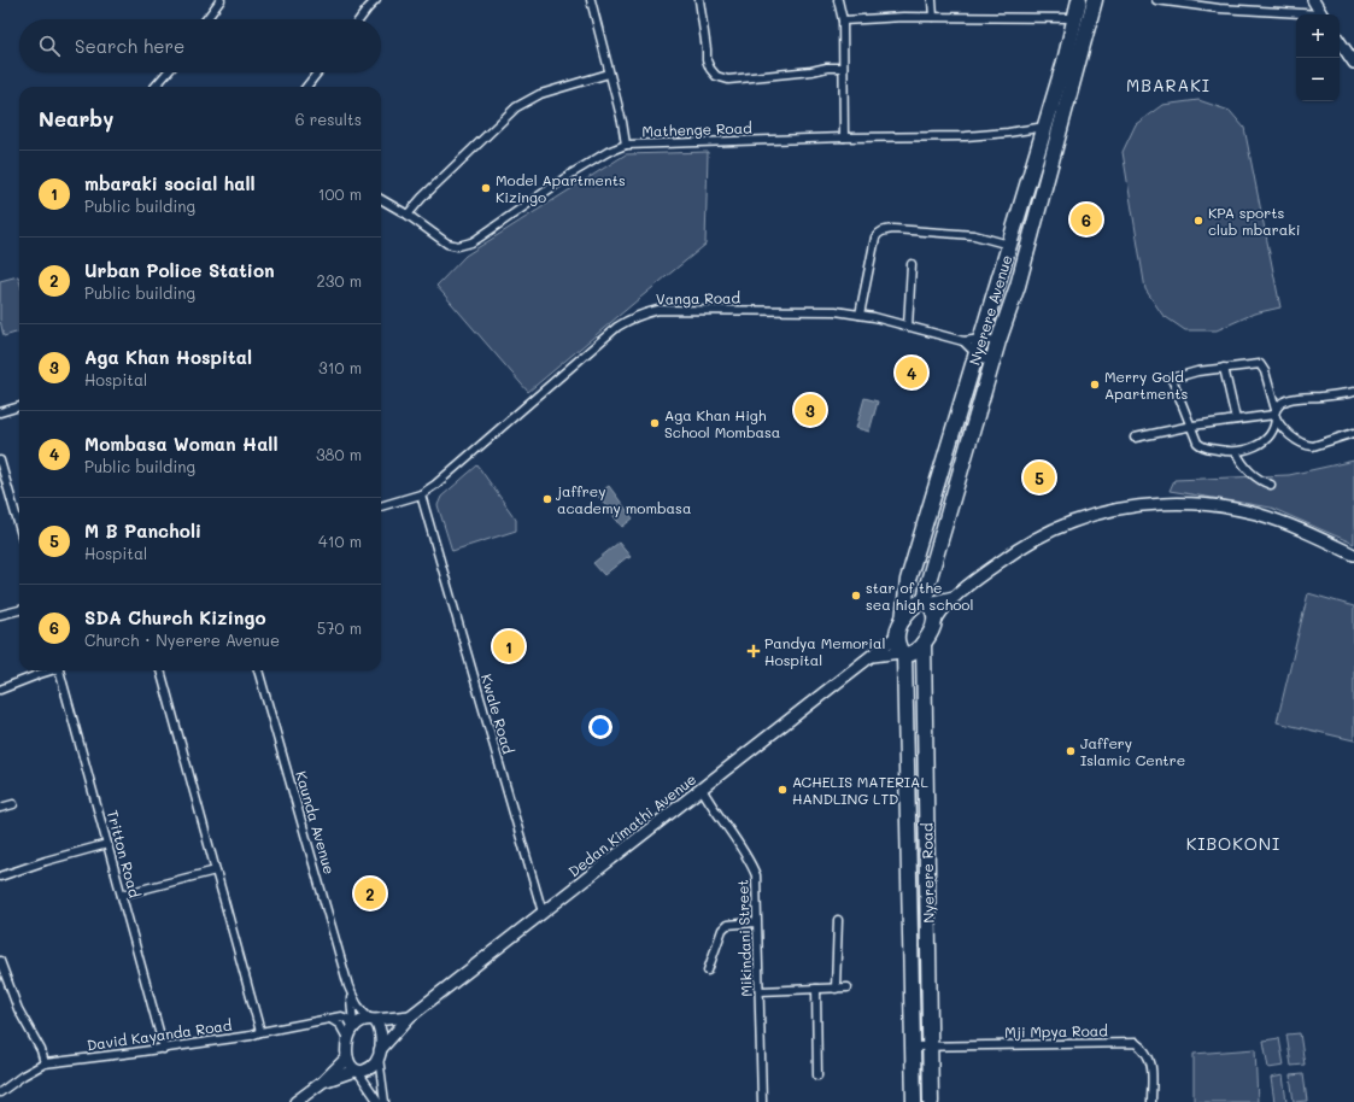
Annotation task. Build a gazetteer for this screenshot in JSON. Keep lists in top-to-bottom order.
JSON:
{
  "streets": {
    "highway": ["Nyerere Avenue", "Nyerere Road"],
    "street": [
      "Mathenge Road",
      "Vanga Road",
      "Kwale Road",
      "Kaunda Avenue",
      "Dedan Kimathi Avenue",
      "Tritton Road",
      "Mikindani Street",
      "Mji Mpya Road",
      "David Kayanda Road"
    ]
  },
  "crossings": [
    ["Mathenge Road", "Nyerere Avenue"],
    ["Vanga Road", "Nyerere Avenue"],
    ["Vanga Road", "Kwale Road"],
    ["Kwale Road", "Dedan Kimathi Avenue"],
    ["Dedan Kimathi Avenue", "Nyerere Road"],
    ["Dedan Kimathi Avenue", "Mikindani Street"],
    ["Dedan Kimathi Avenue", "David Kayanda Road"],
    ["Tritton Road", "David Kayanda Road"],
    ["Nyerere Road", "Mji Mpya Road"]
  ],
  "districts": ["MBARAKI", "KIBOKONI"],
  "places": {
    "other": [
      "Model Apartments Kizingo",
      "KPA sports club mbaraki",
      "Merry Gold Apartments",
      "Aga Khan High School Mombasa",
      "jaffrey academy mombasa",
      "star of the sea high school",
      "Jaffery Islamic Centre",
      "ACHELIS MATERIAL HANDLING LTD"
    ],
    "health": ["Pandya Memorial Hospital"]
  },
  "page": {
    "map_buttons": ["+", "−"],
    "search": "Search here",
    "heading": ["Nearby", "6 results"],
    "list": [
      {
        "mark": "1",
        "name": "mbaraki social hall",
        "note": "Public building",
        "value": "100 m"
      },
      {
        "mark": "2",
        "name": "Urban Police Station",
        "note": "Public building",
        "value": "230 m"
      },
      {
        "mark": "3",
        "name": "Aga Khan Hospital",
        "note": "Hospital",
        "value": "310 m"
      },
      {
        "mark": "4",
        "name": "Mombasa Woman Hall",
        "note": "Public building",
        "value": "380 m"
      },
      {
        "mark": "5",
        "name": "M B Pancholi",
        "note": "Hospital",
        "value": "410 m"
      },
      {
        "mark": "6",
        "name": "SDA Church Kizingo",
        "note": "Church · Nyerere Avenue",
        "value": "570 m"
      }
    ],
    "pins": [
      "6",
      "4",
      "3",
      "5",
      "1",
      "2"
    ]
  }
}
